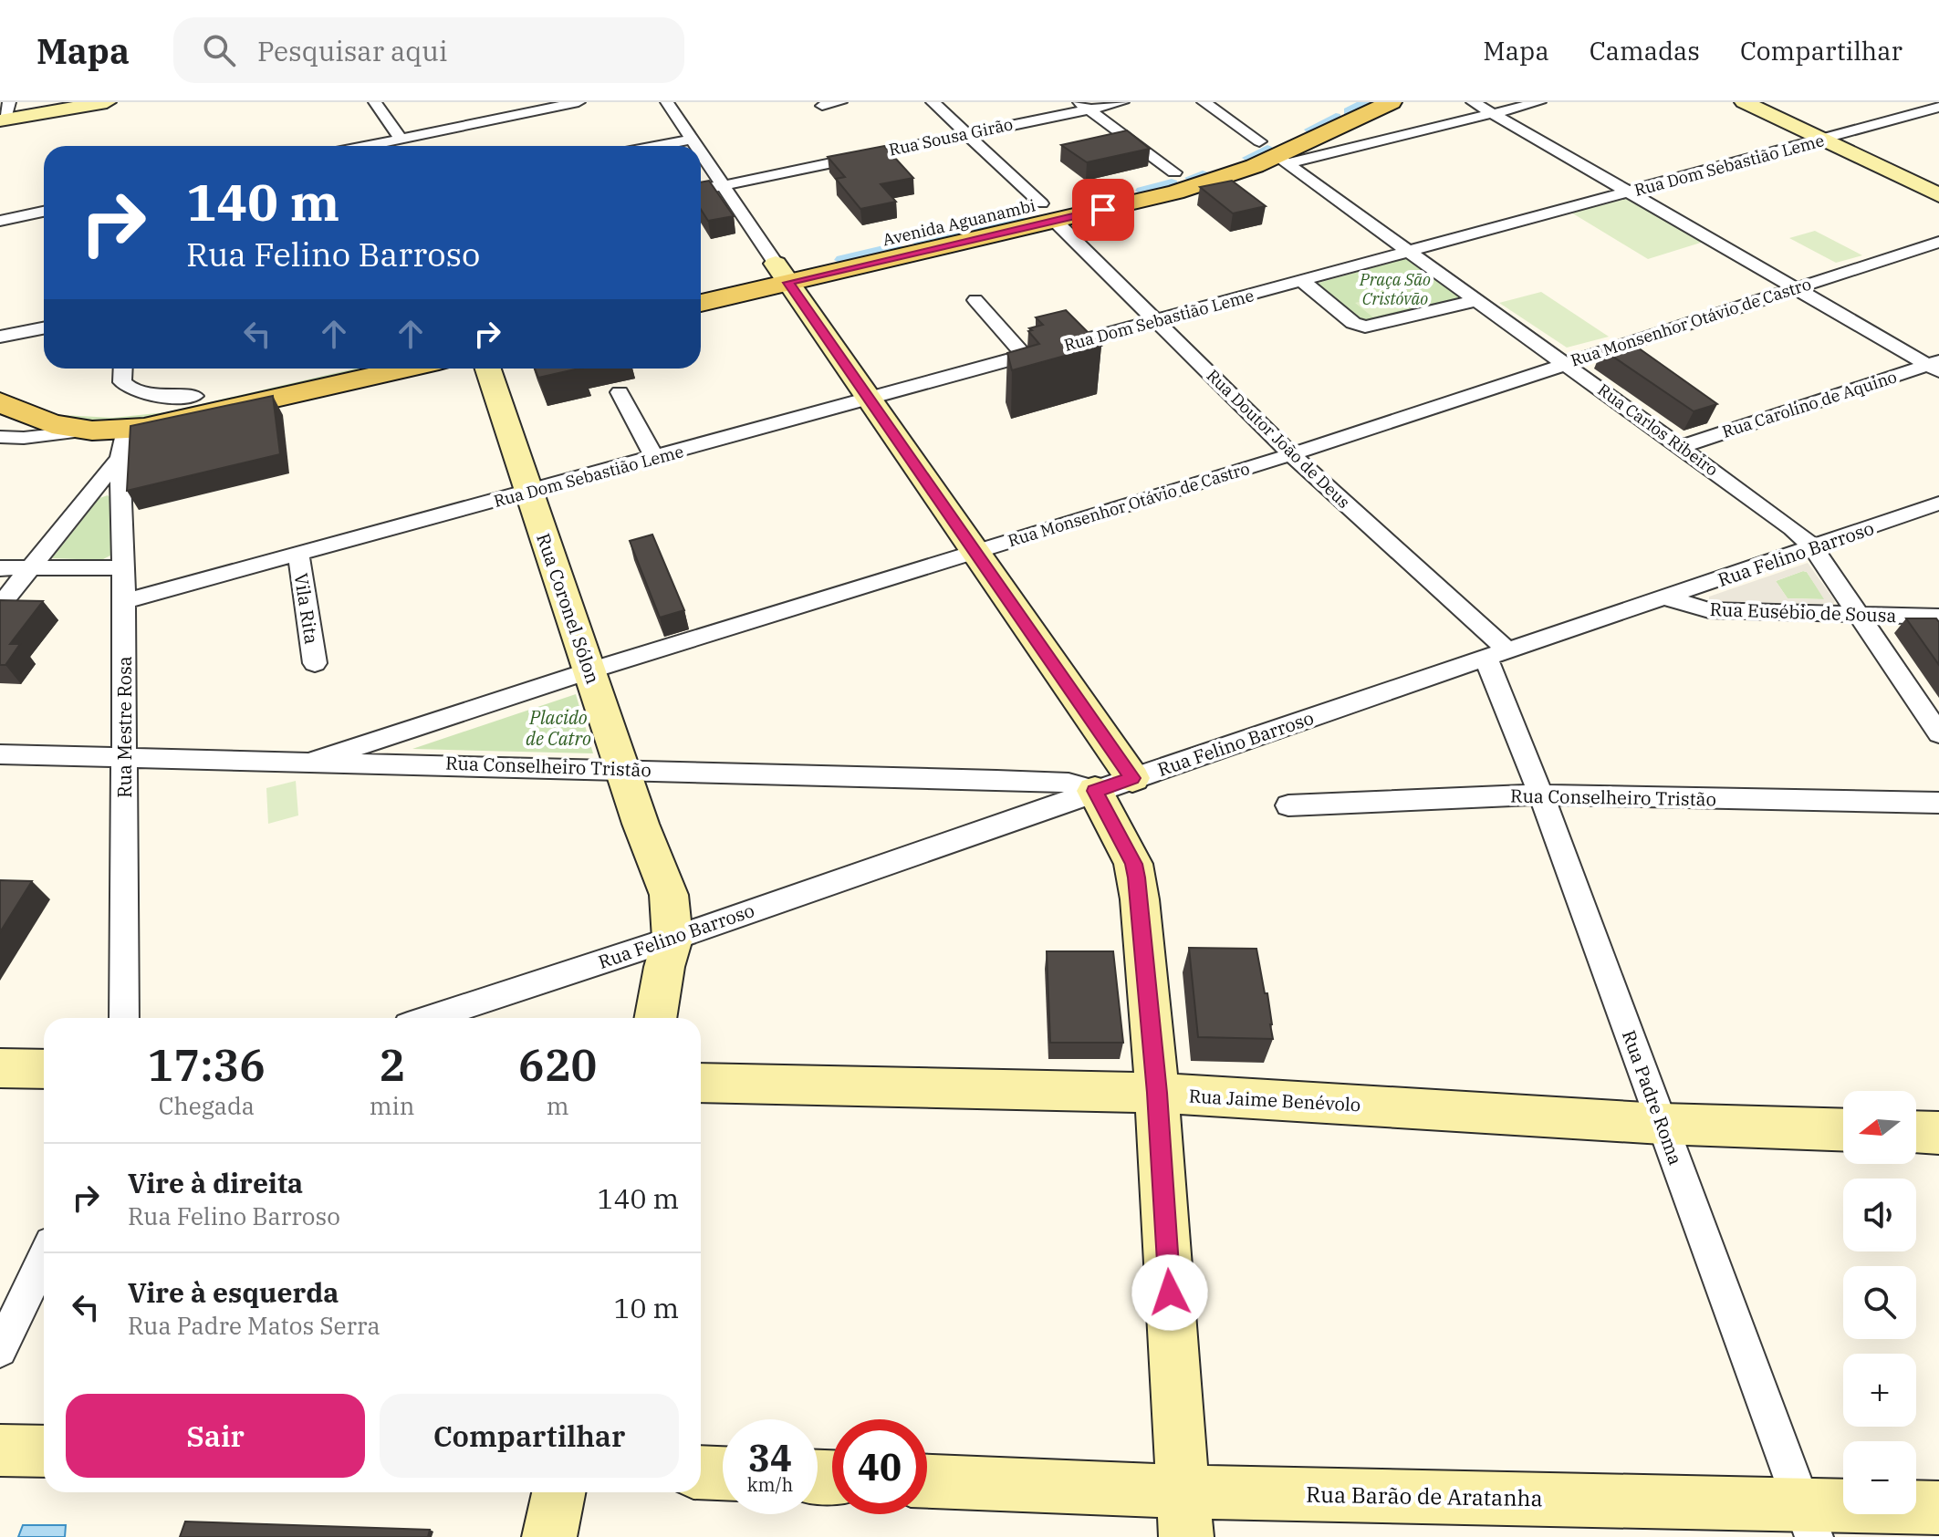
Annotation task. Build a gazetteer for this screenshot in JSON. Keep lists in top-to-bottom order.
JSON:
{
  "streets": {
    "main road": ["Avenida Aguanambi"],
    "street": [
      "Rua Sousa Girão",
      "Rua Dom Sebastião Leme",
      "Rua Monsenhor Otávio de Castro",
      "Rua Carolino de Aquino",
      "Rua Carlos Ribeiro",
      "Rua Doutor João de Deus",
      "Rua Felino Barroso",
      "Vila Rita",
      "Rua Coronel Sólon",
      "Rua Eusébio de Sousa",
      "Rua Mestre Rosa",
      "Rua Conselheiro Tristão",
      "Rua Padre Roma",
      "Rua Jaime Benévolo",
      "Rua Barão de Aratanha"
    ]
  },
  "crossings": [
    ["Rua Sousa Girão", "Rua Doutor João de Deus"],
    ["Rua Dom Sebastião Leme", "Rua Carlos Ribeiro"],
    ["Rua Dom Sebastião Leme", "Rua Doutor João de Deus"],
    ["Rua Dom Sebastião Leme", "Vila Rita"],
    ["Rua Dom Sebastião Leme", "Rua Coronel Sólon"],
    ["Rua Dom Sebastião Leme", "Rua Mestre Rosa"],
    ["Avenida Aguanambi", "Rua Carlos Ribeiro"],
    ["Avenida Aguanambi", "Rua Doutor João de Deus"],
    ["Rua Monsenhor Otávio de Castro", "Rua Carlos Ribeiro"],
    ["Rua Monsenhor Otávio de Castro", "Rua Doutor João de Deus"],
    ["Rua Monsenhor Otávio de Castro", "Rua Coronel Sólon"],
    ["Rua Monsenhor Otávio de Castro", "Rua Conselheiro Tristão"],
    ["Rua Carolino de Aquino", "Rua Carlos Ribeiro"],
    ["Rua Carlos Ribeiro", "Rua Felino Barroso"],
    ["Rua Carlos Ribeiro", "Rua Eusébio de Sousa"],
    ["Rua Doutor João de Deus", "Rua Felino Barroso"],
    ["Rua Doutor João de Deus", "Rua Padre Roma"],
    ["Rua Felino Barroso", "Rua Coronel Sólon"],
    ["Rua Felino Barroso", "Rua Eusébio de Sousa"],
    ["Rua Felino Barroso", "Rua Conselheiro Tristão"],
    ["Rua Felino Barroso", "Rua Padre Roma"],
    ["Rua Coronel Sólon", "Rua Conselheiro Tristão"],
    ["Rua Mestre Rosa", "Rua Conselheiro Tristão"],
    ["Rua Conselheiro Tristão", "Rua Padre Roma"],
    ["Rua Padre Roma", "Rua Jaime Benévolo"],
    ["Rua Padre Roma", "Rua Barão de Aratanha"]
  ],
  "parks": ["Praça São Cristóvão", "Placido de Catro"],
  "north": "left",
  "page": {
    "header": "Mapa",
    "search": "Pesquisar aqui",
    "nav": ["Mapa", "Camadas", "Compartilhar"],
    "turn": ["140 m", "Rua Felino Barroso"],
    "eta": [
      "17:36",
      "Chegada",
      "2",
      "min",
      "620",
      "m"
    ],
    "map_buttons": ["+", "−"],
    "list": [
      {
        "name": "Vire à direita",
        "note": "Rua Felino Barroso",
        "value": "140 m"
      },
      {
        "name": "Vire à esquerda",
        "note": "Rua Padre Matos Serra",
        "value": "10 m"
      }
    ],
    "buttons": ["Sair", "Compartilhar"],
    "speed": "34 km/h",
    "limit": "40"
  }
}
